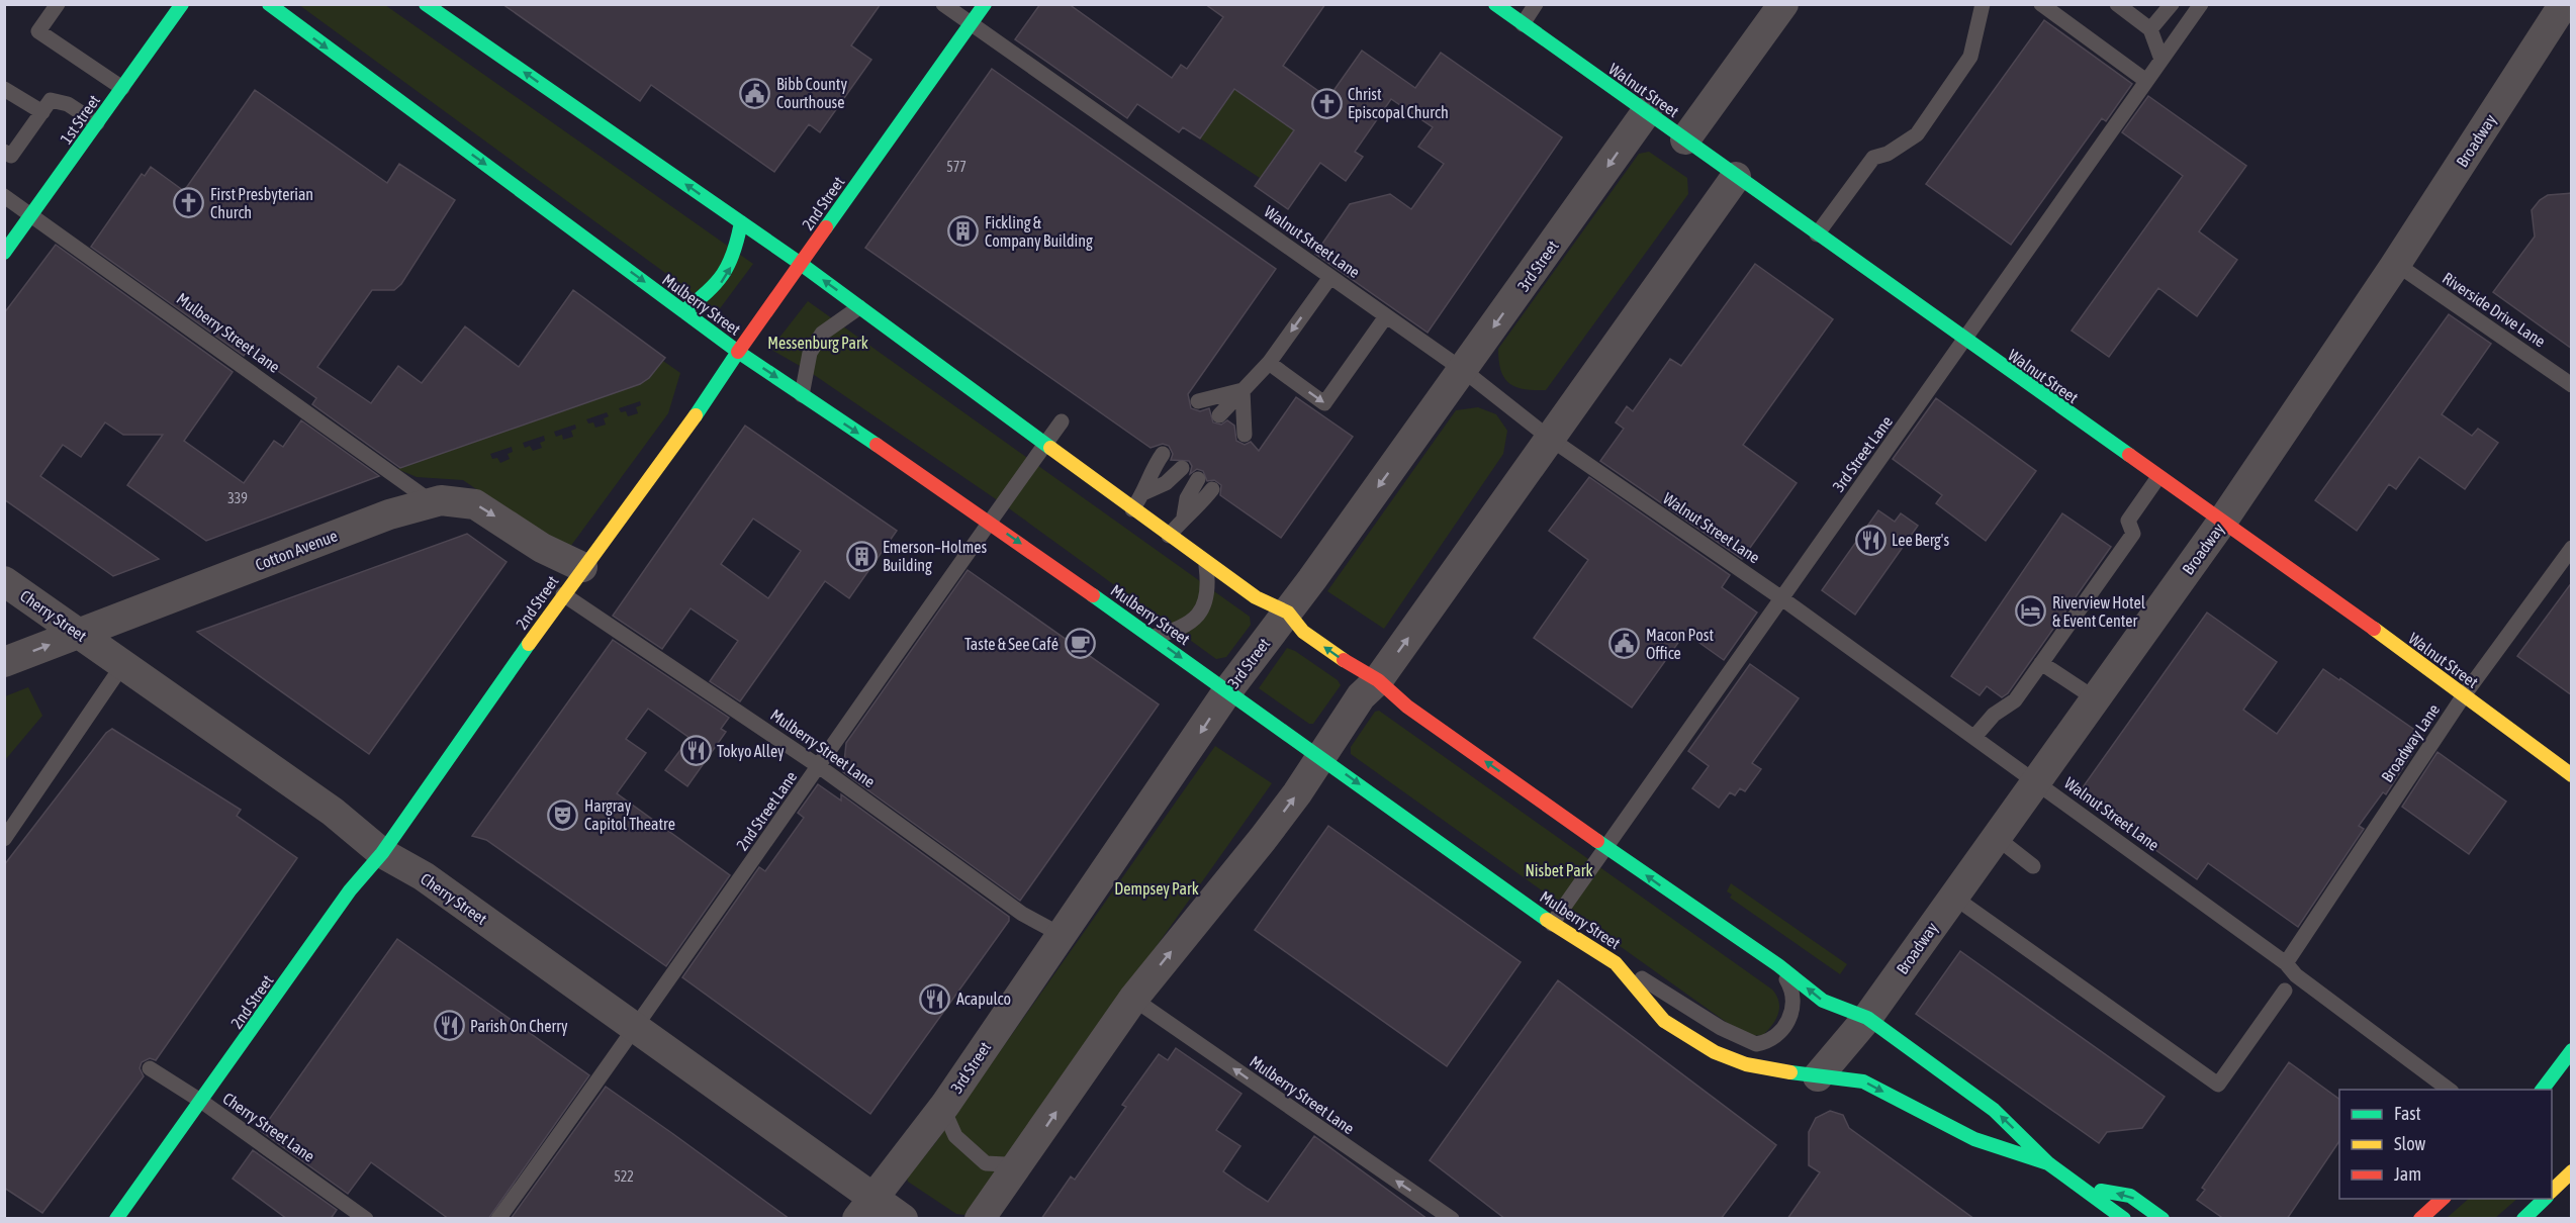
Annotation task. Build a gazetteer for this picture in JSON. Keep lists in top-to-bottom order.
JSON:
{
  "streets": {
    "main road": [
      "Walnut Street",
      "1st Street",
      "2nd Street",
      "Mulberry Street"
    ],
    "street": [
      "Broadway",
      "3rd Street",
      "Cotton Avenue",
      "Cherry Street"
    ],
    "lane": [
      "Walnut Street Lane",
      "Riverside Drive Lane",
      "Mulberry Street Lane",
      "3rd Street Lane",
      "Broadway Lane",
      "2nd Street Lane",
      "Cherry Street Lane"
    ]
  },
  "crossings": [
    ["Walnut Street", "Broadway"],
    ["Walnut Street", "3rd Street"],
    ["Walnut Street", "3rd Street Lane"],
    ["Walnut Street", "Broadway Lane"],
    ["1st Street", "Mulberry Street Lane"],
    ["Broadway", "Walnut Street Lane"],
    ["Broadway", "Mulberry Street"],
    ["Broadway", "Riverside Drive Lane"],
    ["2nd Street", "Walnut Street Lane"],
    ["2nd Street", "Mulberry Street"],
    ["2nd Street", "Mulberry Street Lane"],
    ["2nd Street", "Cotton Avenue"],
    ["2nd Street", "Cherry Street"],
    ["2nd Street", "Cherry Street Lane"],
    ["Walnut Street Lane", "3rd Street"],
    ["Walnut Street Lane", "3rd Street Lane"],
    ["Walnut Street Lane", "Broadway Lane"],
    ["3rd Street", "Mulberry Street"],
    ["3rd Street", "Mulberry Street Lane"],
    ["3rd Street", "Cherry Street"],
    ["Mulberry Street", "3rd Street Lane"],
    ["Mulberry Street", "2nd Street Lane"],
    ["Mulberry Street Lane", "Cotton Avenue"],
    ["Mulberry Street Lane", "2nd Street Lane"],
    ["Cotton Avenue", "Cherry Street"],
    ["Cherry Street", "2nd Street Lane"]
  ],
  "one_way": ["Cotton Avenue"],
  "parks": ["Messenburg Park", "Nisbet Park", "Dempsey Park"],
  "places": {
    "public building": ["Bibb County Courthouse", "Macon Post Office"],
    "church": ["Christ Episcopal Church", "First Presbyterian Church"],
    "building": ["Fickling & Company Building", "Emerson–Holmes Building"],
    "restaurant": [
      "Lee Berg's",
      "Tokyo Alley",
      "Acapulco",
      "Parish On Cherry"
    ],
    "hotel": ["Riverview Hotel & Event Center"],
    "cafe": ["Taste & See Café"],
    "theatre": ["Hargray Capitol Theatre"]
  },
  "house_numbers": ["577", "339", "522"],
  "legend": ["Fast", "Slow", "Jam"]
}
